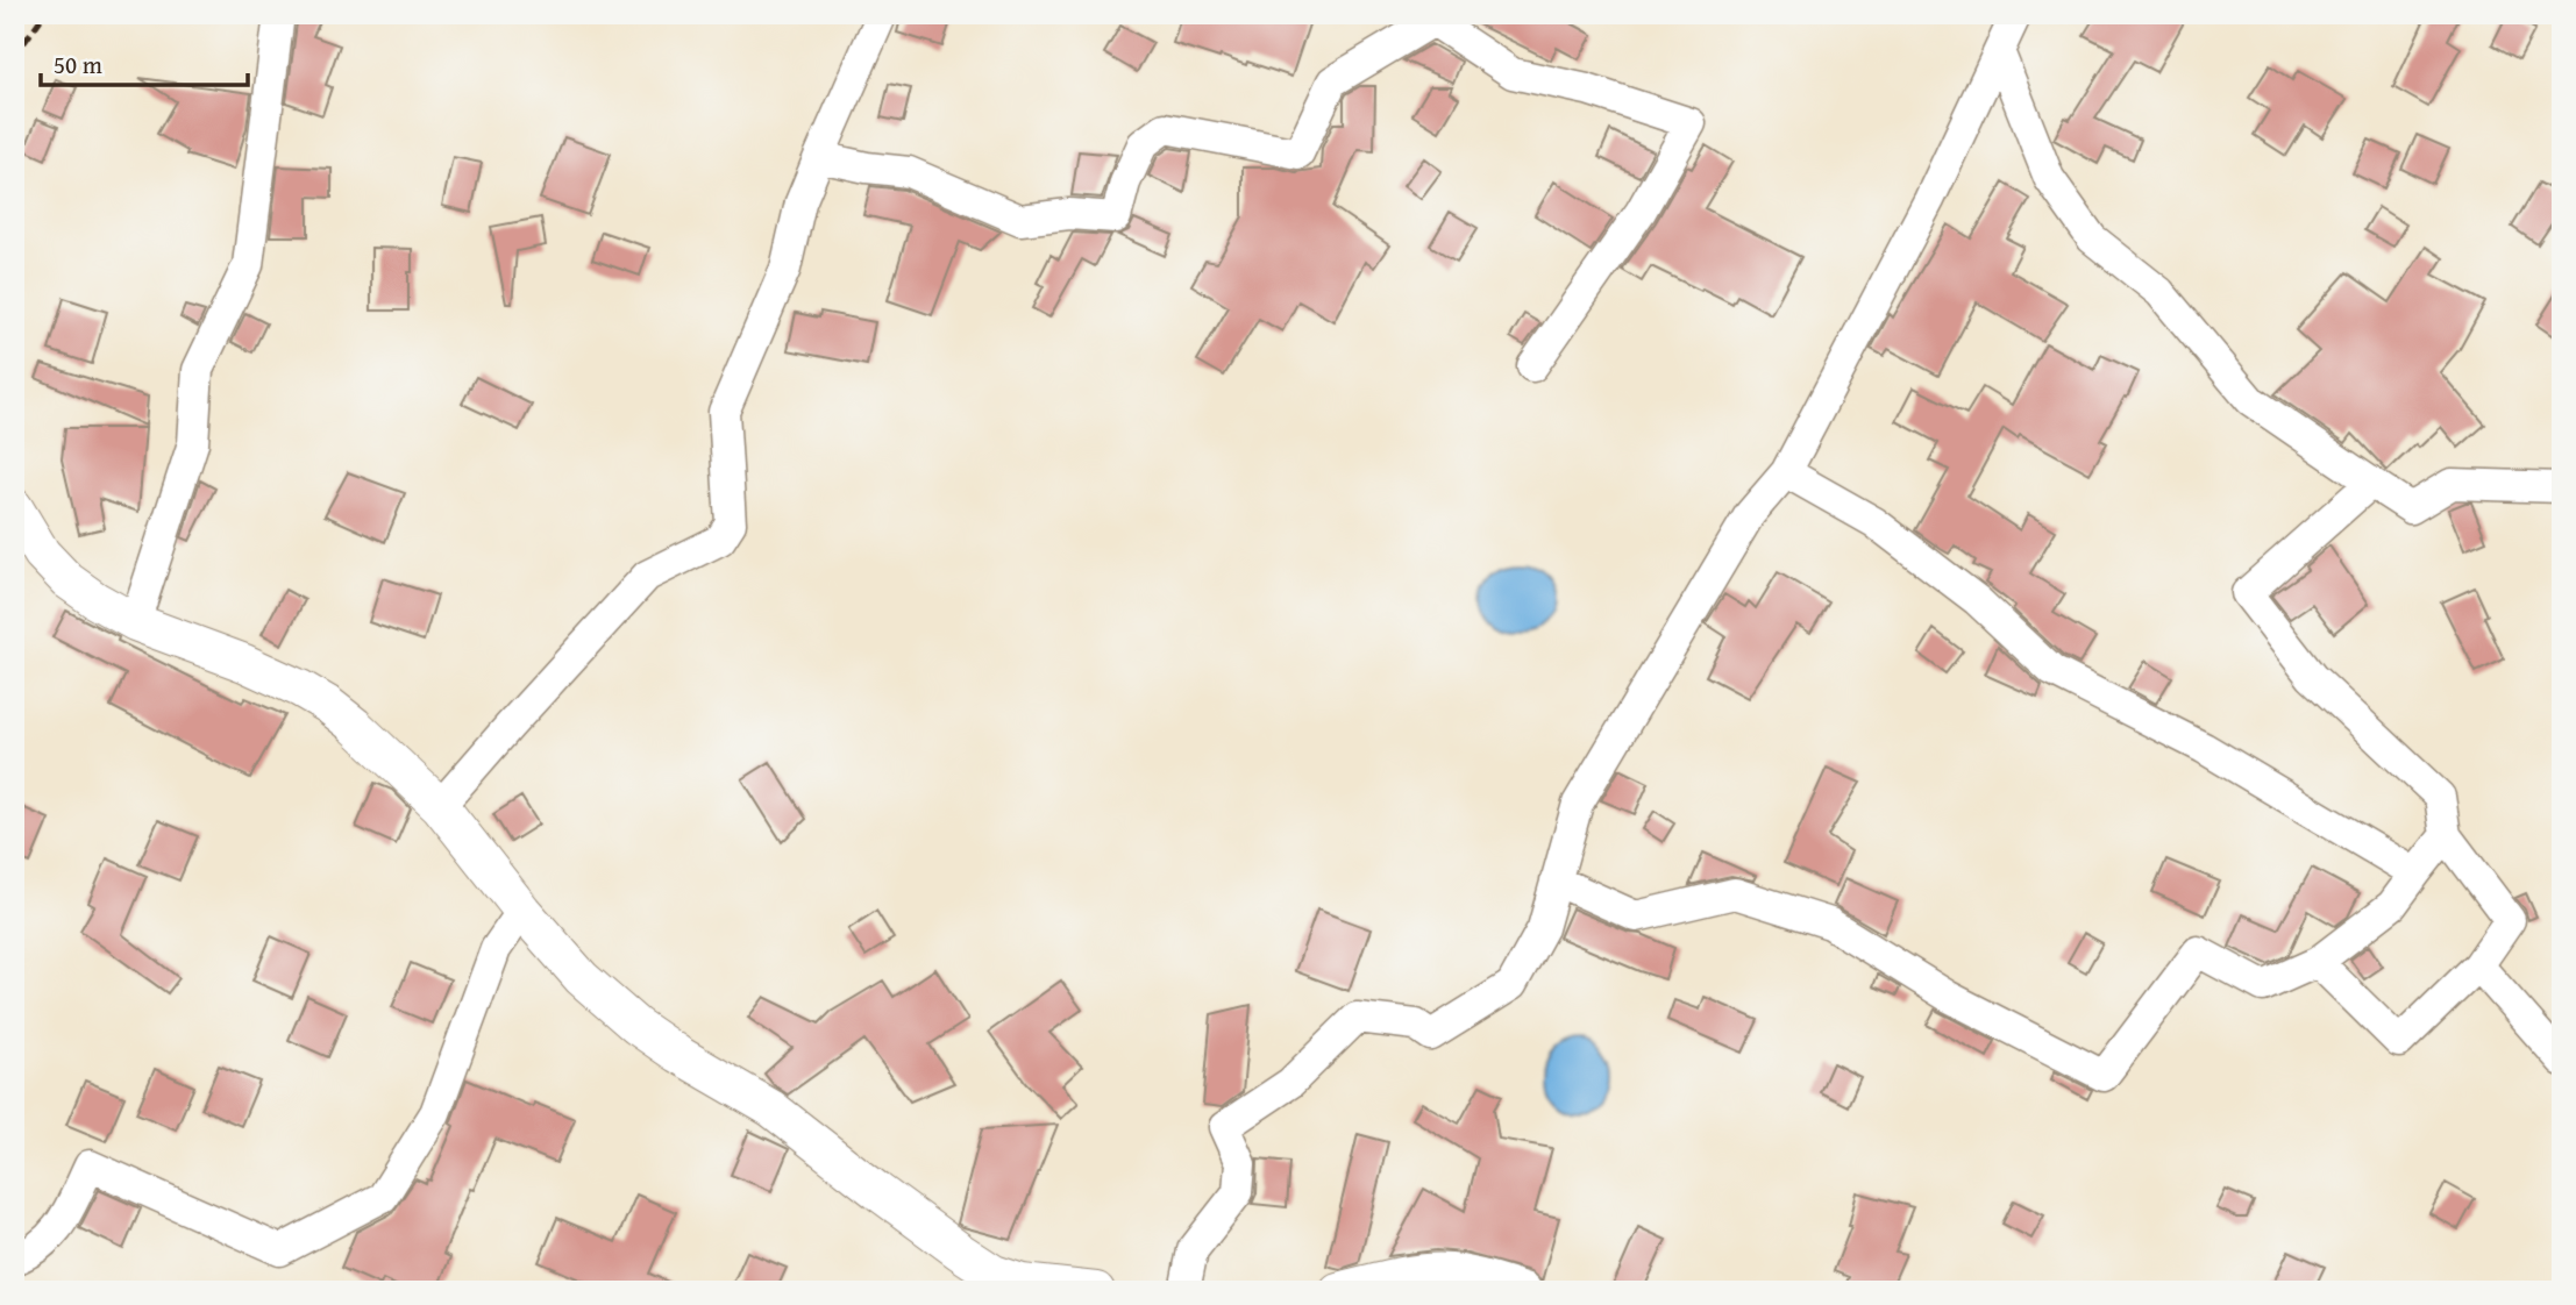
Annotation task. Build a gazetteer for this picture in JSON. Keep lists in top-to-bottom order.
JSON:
{
  "scale_bar": "50 m"
}
